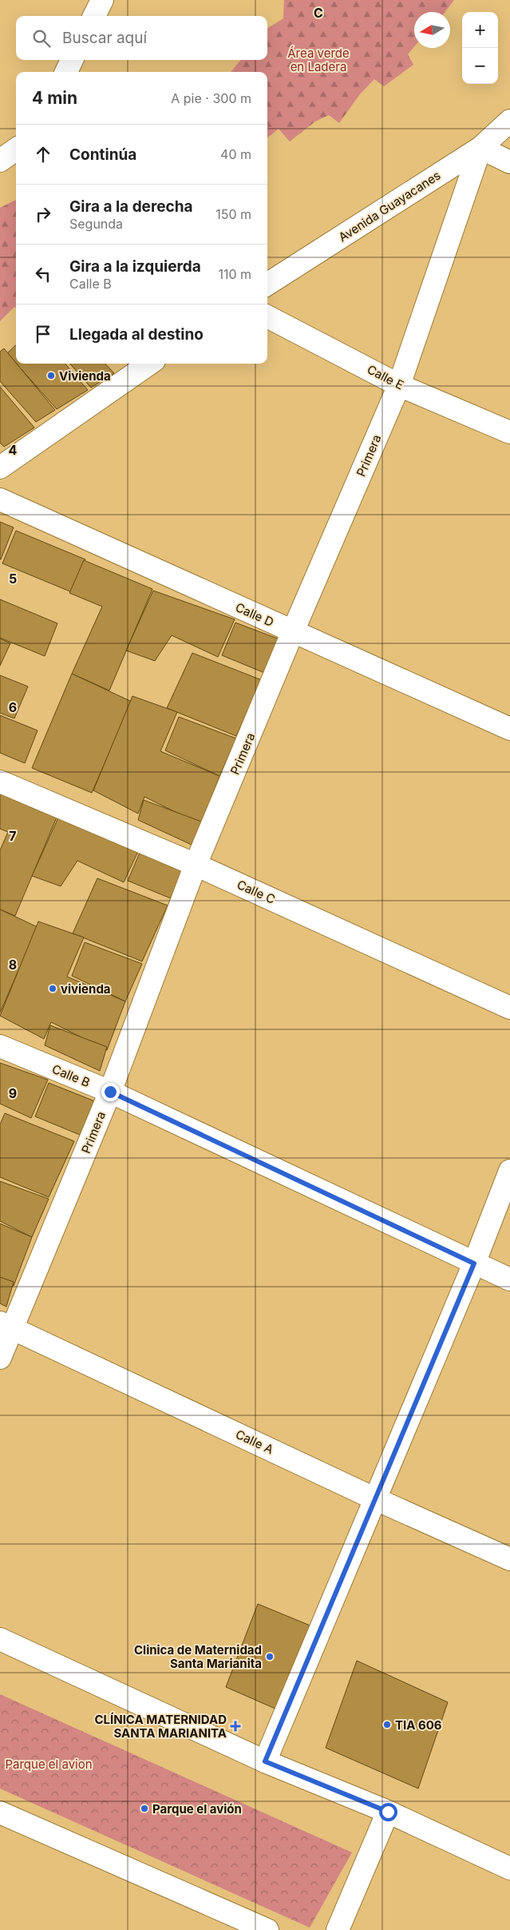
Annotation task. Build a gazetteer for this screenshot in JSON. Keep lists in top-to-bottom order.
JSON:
{
  "streets": {
    "street": [
      "Avenida Guayacanes",
      "Calle E",
      "Primera",
      "Calle D",
      "Calle C",
      "Calle B",
      "Calle A"
    ]
  },
  "crossings": [
    ["Avenida Guayacanes", "Primera"],
    ["Calle E", "Primera"],
    ["Primera", "Calle D"],
    ["Primera", "Calle C"],
    ["Primera", "Calle B"],
    ["Primera", "Calle A"]
  ],
  "parks": ["Área verde en Ladera", "Parque el avion"],
  "places": {
    "other": [
      "Vivienda",
      "vivienda",
      "Clinica de Maternidad Santa Marianita",
      "TIA 606",
      "Parque el avión"
    ],
    "health": ["CLÍNICA MATERNIDAD SANTA MARIANITA"]
  },
  "north": "left",
  "page": {
    "map_buttons": ["+", "−"],
    "search": "Buscar aquí",
    "heading": ["4 min", "A pie · 300 m"],
    "list": [
      ["Continúa", "40 m"],
      ["Gira a la derecha", "Segunda", "150 m"],
      ["Gira a la izquierda", "Calle B", "110 m"],
      "Llegada al destino"
    ]
  },
  "grid": {
    "columns": ["C"],
    "rows": [
      "4",
      "5",
      "6",
      "7",
      "8",
      "9"
    ]
  }
}
